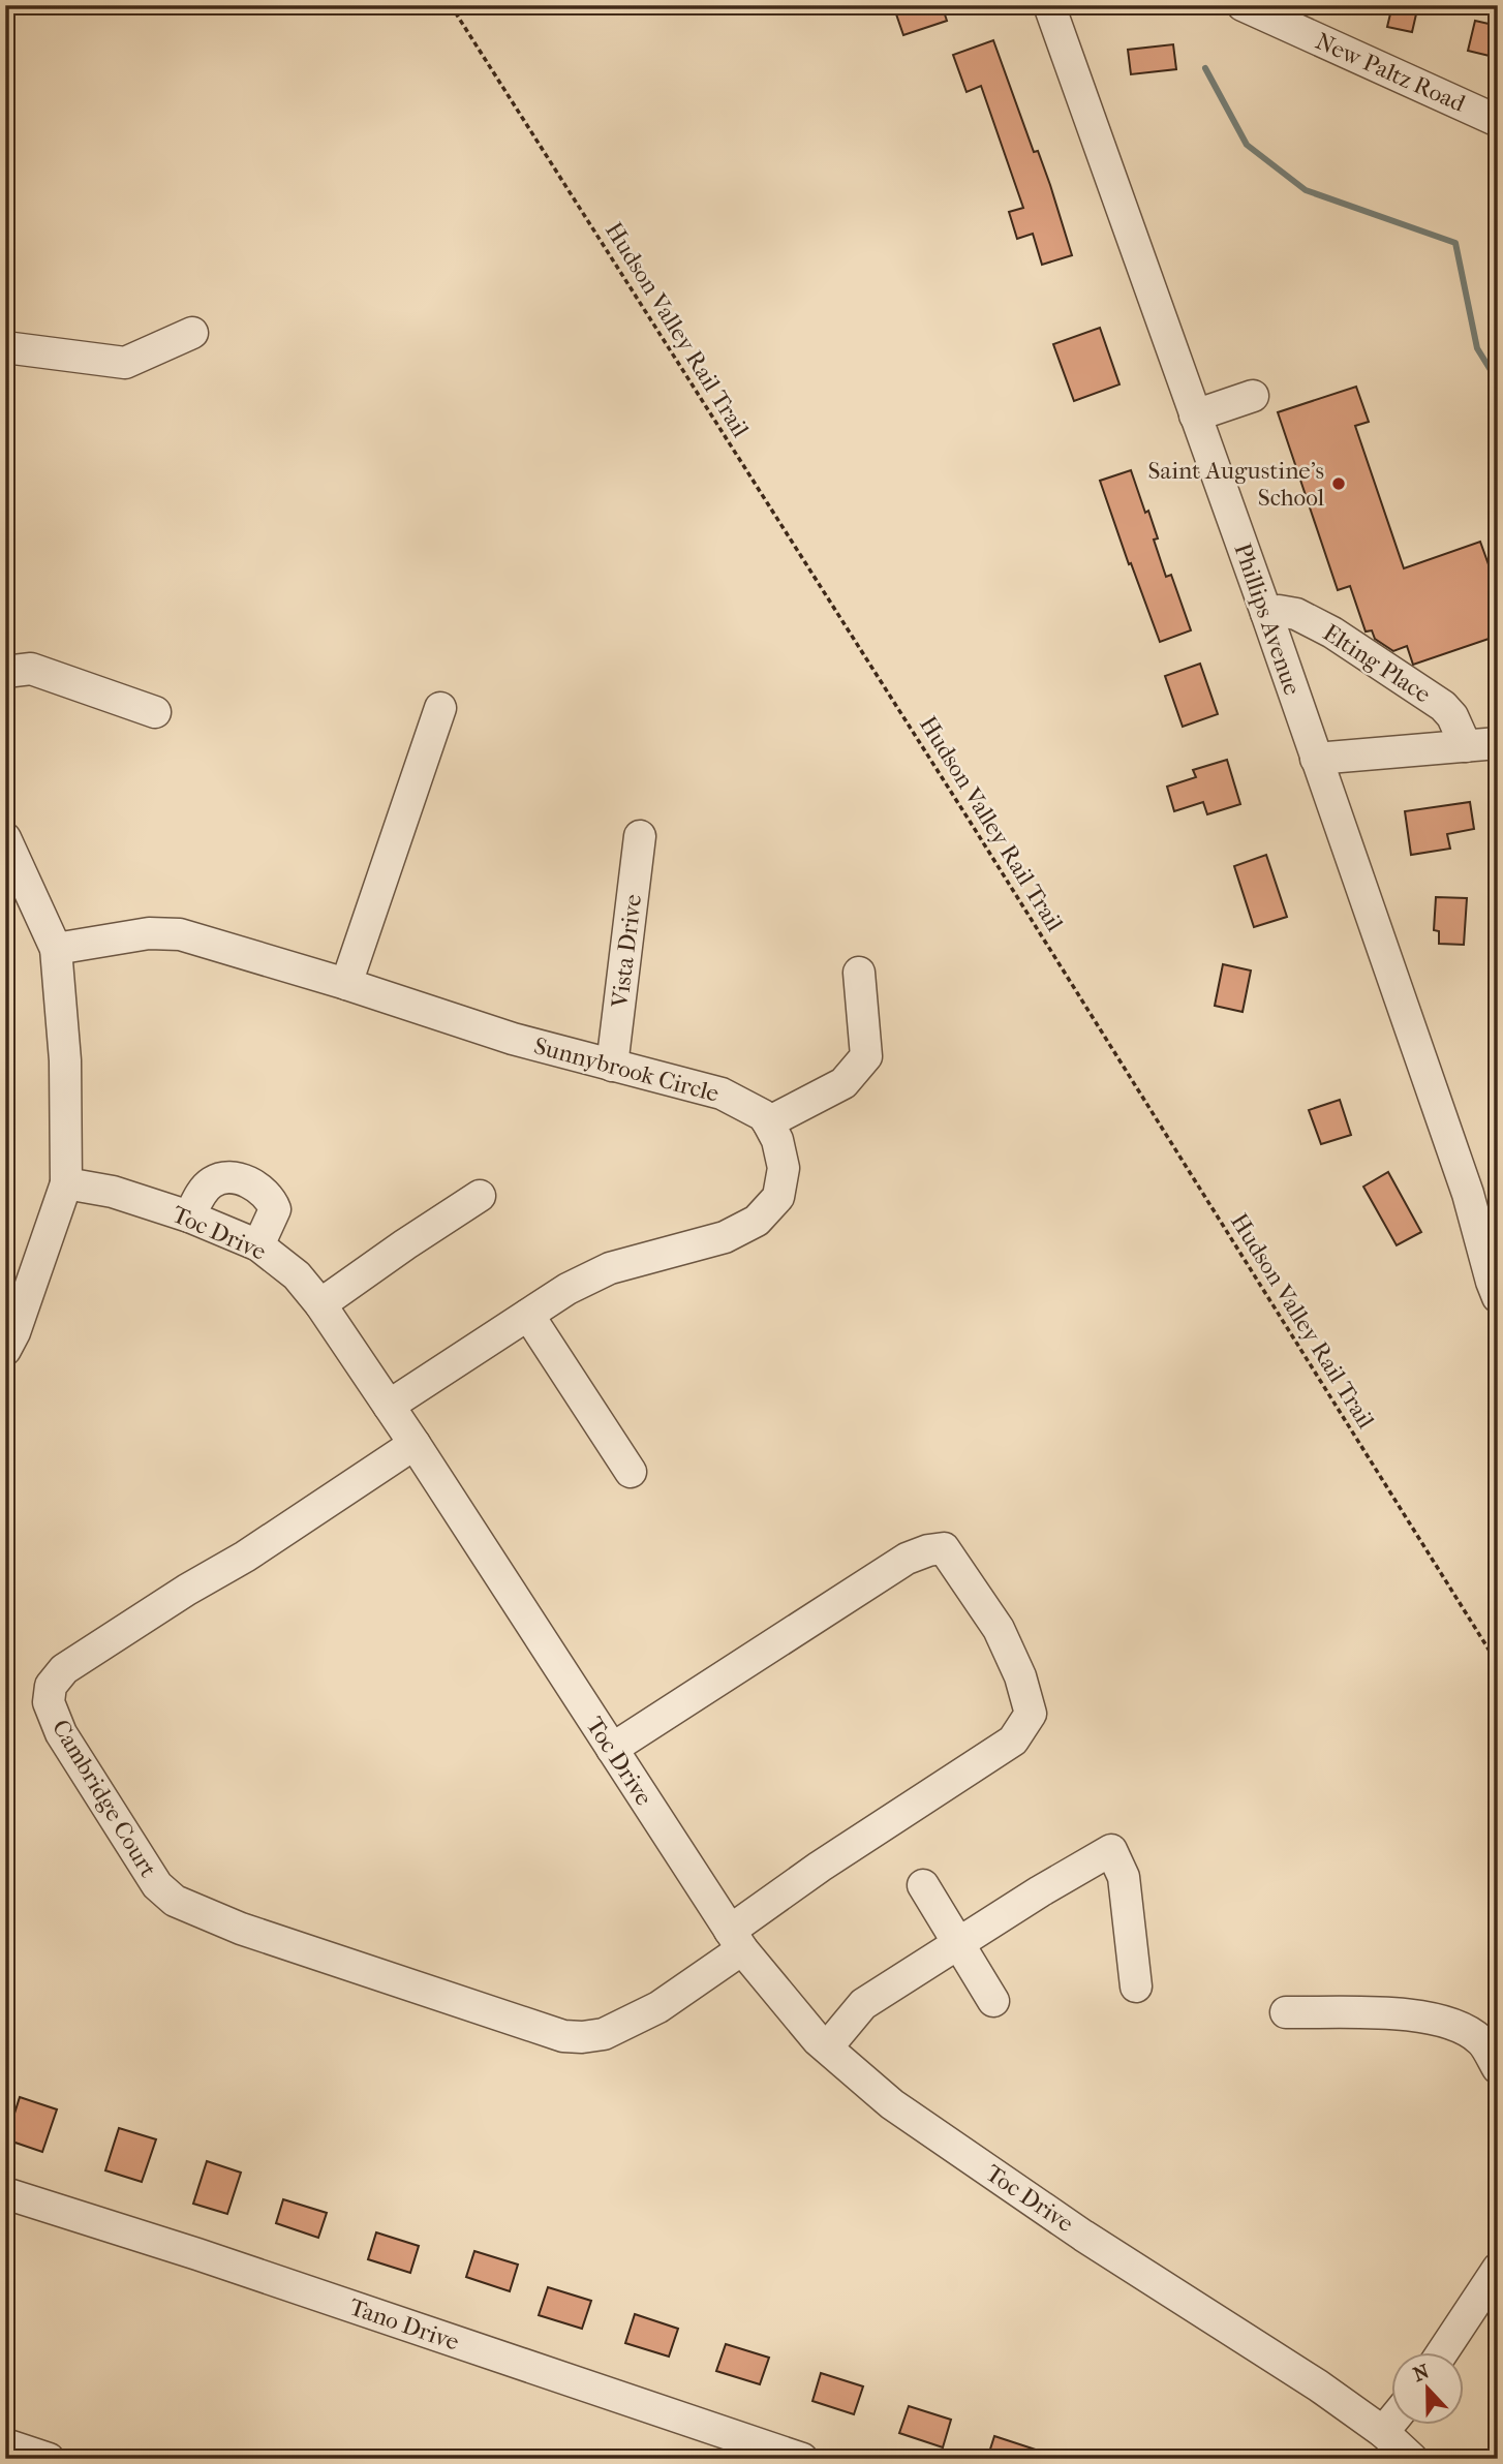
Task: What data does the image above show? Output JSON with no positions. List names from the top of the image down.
{
  "streets": {
    "street": [
      "New Paltz Road",
      "Phillips Avenue",
      "Elting Place",
      "Vista Drive",
      "Sunnybrook Circle",
      "Toc Drive",
      "Cambridge Court",
      "Tano Drive"
    ],
    "path": ["Hudson Valley Rail Trail"]
  },
  "crossings": [
    ["Phillips Avenue", "Elting Place"],
    ["Vista Drive", "Sunnybrook Circle"],
    ["Toc Drive", "Cambridge Court"]
  ],
  "places": ["Saint Augustine's School"],
  "north": "top"
}
